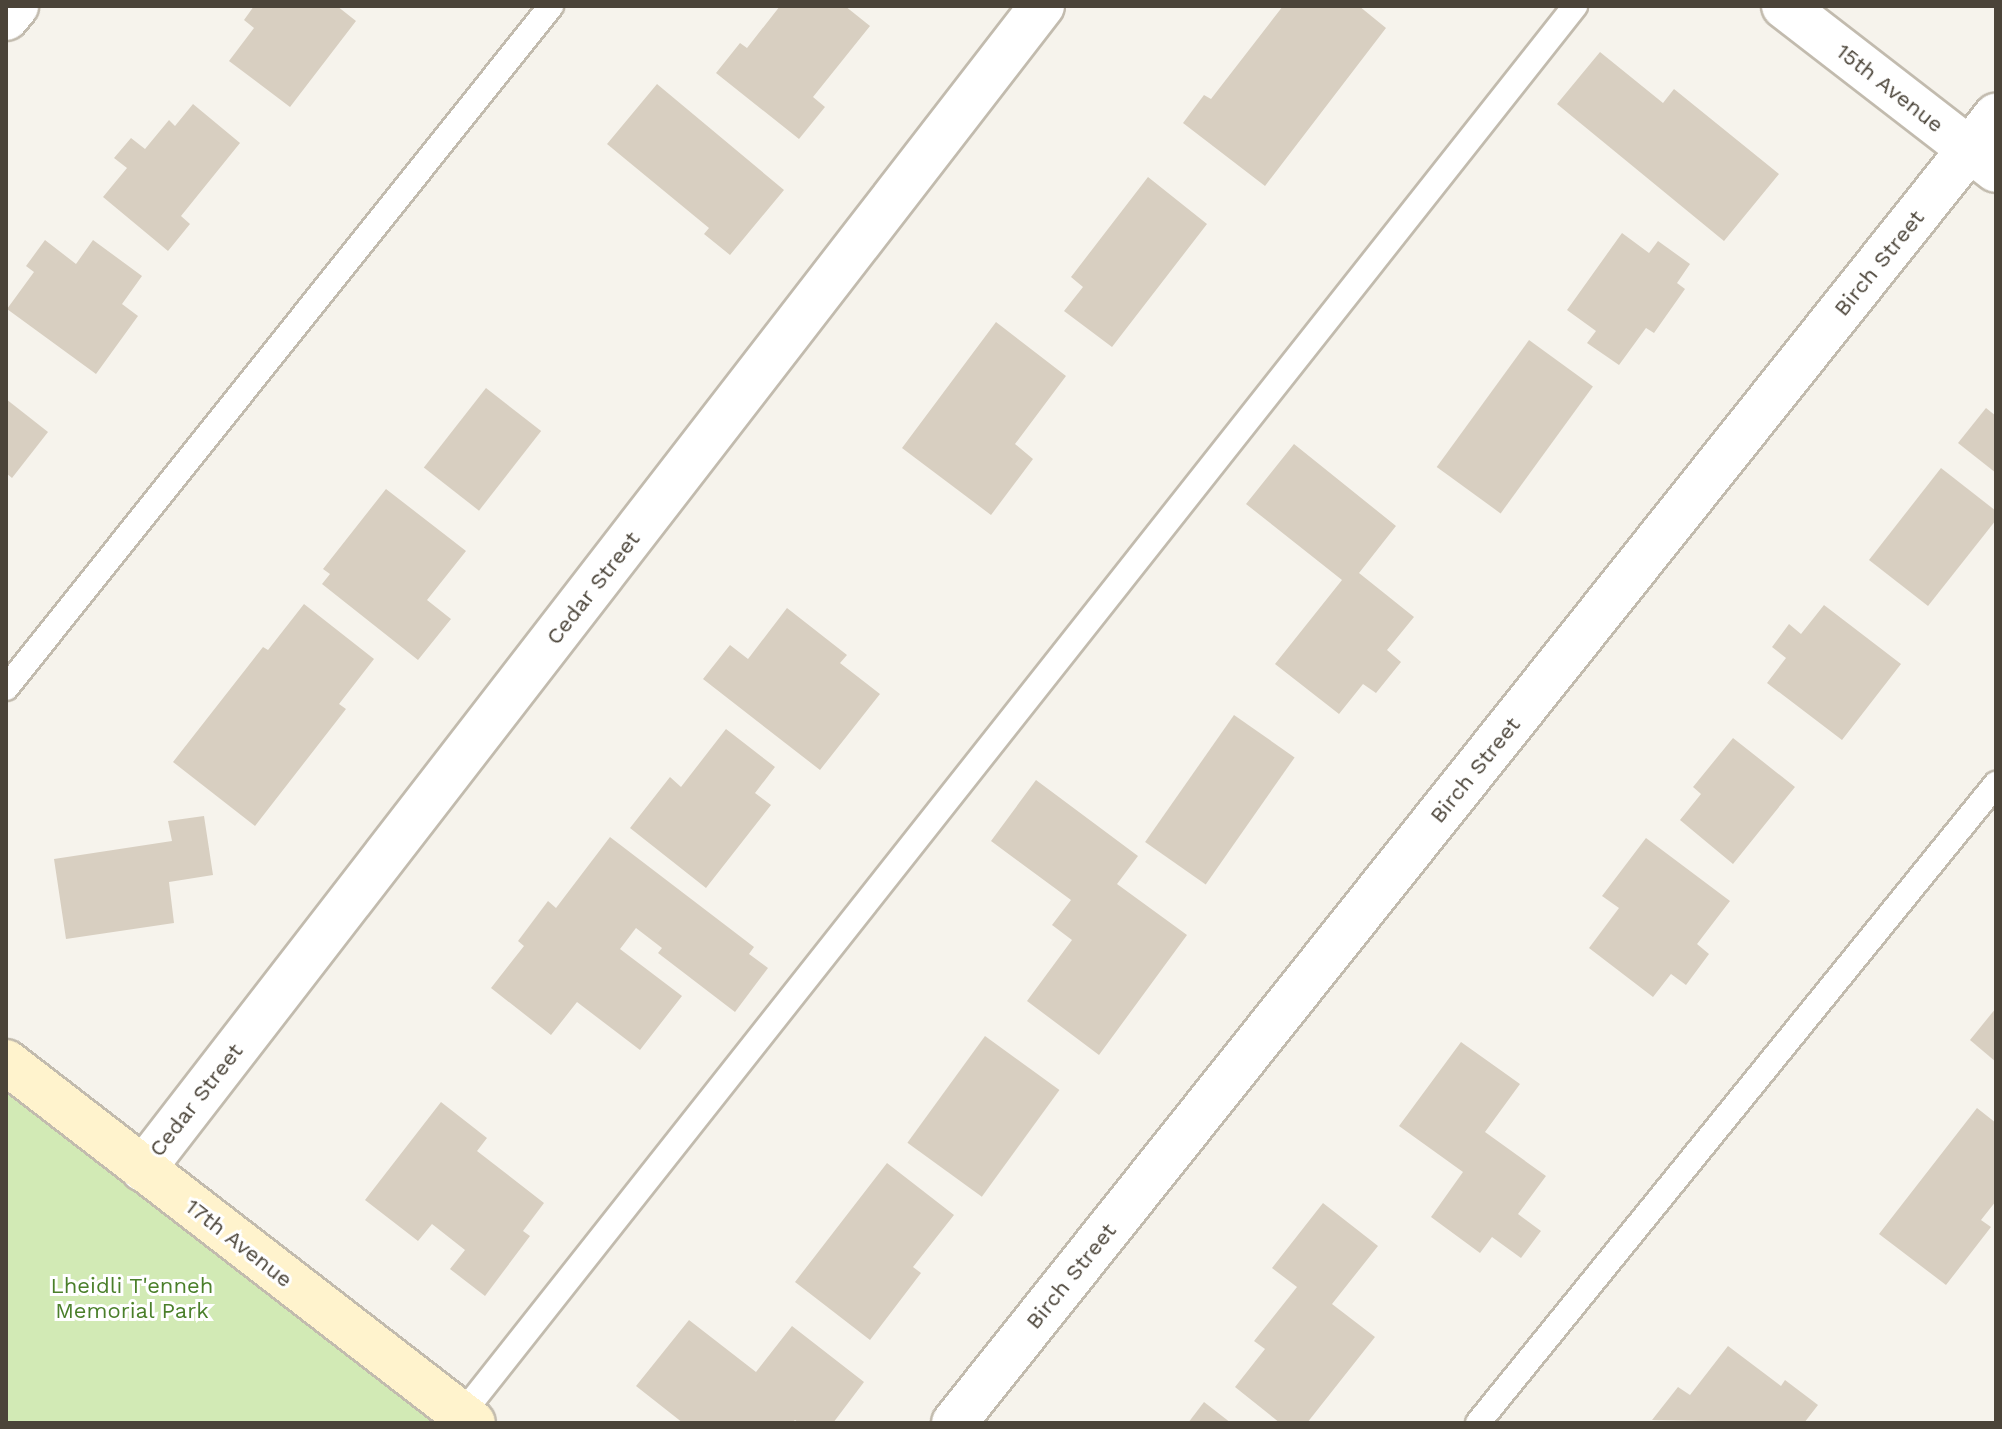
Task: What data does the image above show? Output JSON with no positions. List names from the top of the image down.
{
  "streets": {
    "street": [
      "15th Avenue",
      "Birch Street",
      "Cedar Street",
      "17th Avenue"
    ]
  },
  "crossings": [
    ["15th Avenue", "Birch Street"],
    ["Cedar Street", "17th Avenue"]
  ],
  "parks": ["Lheidli T'enneh Memorial Park"]
}
